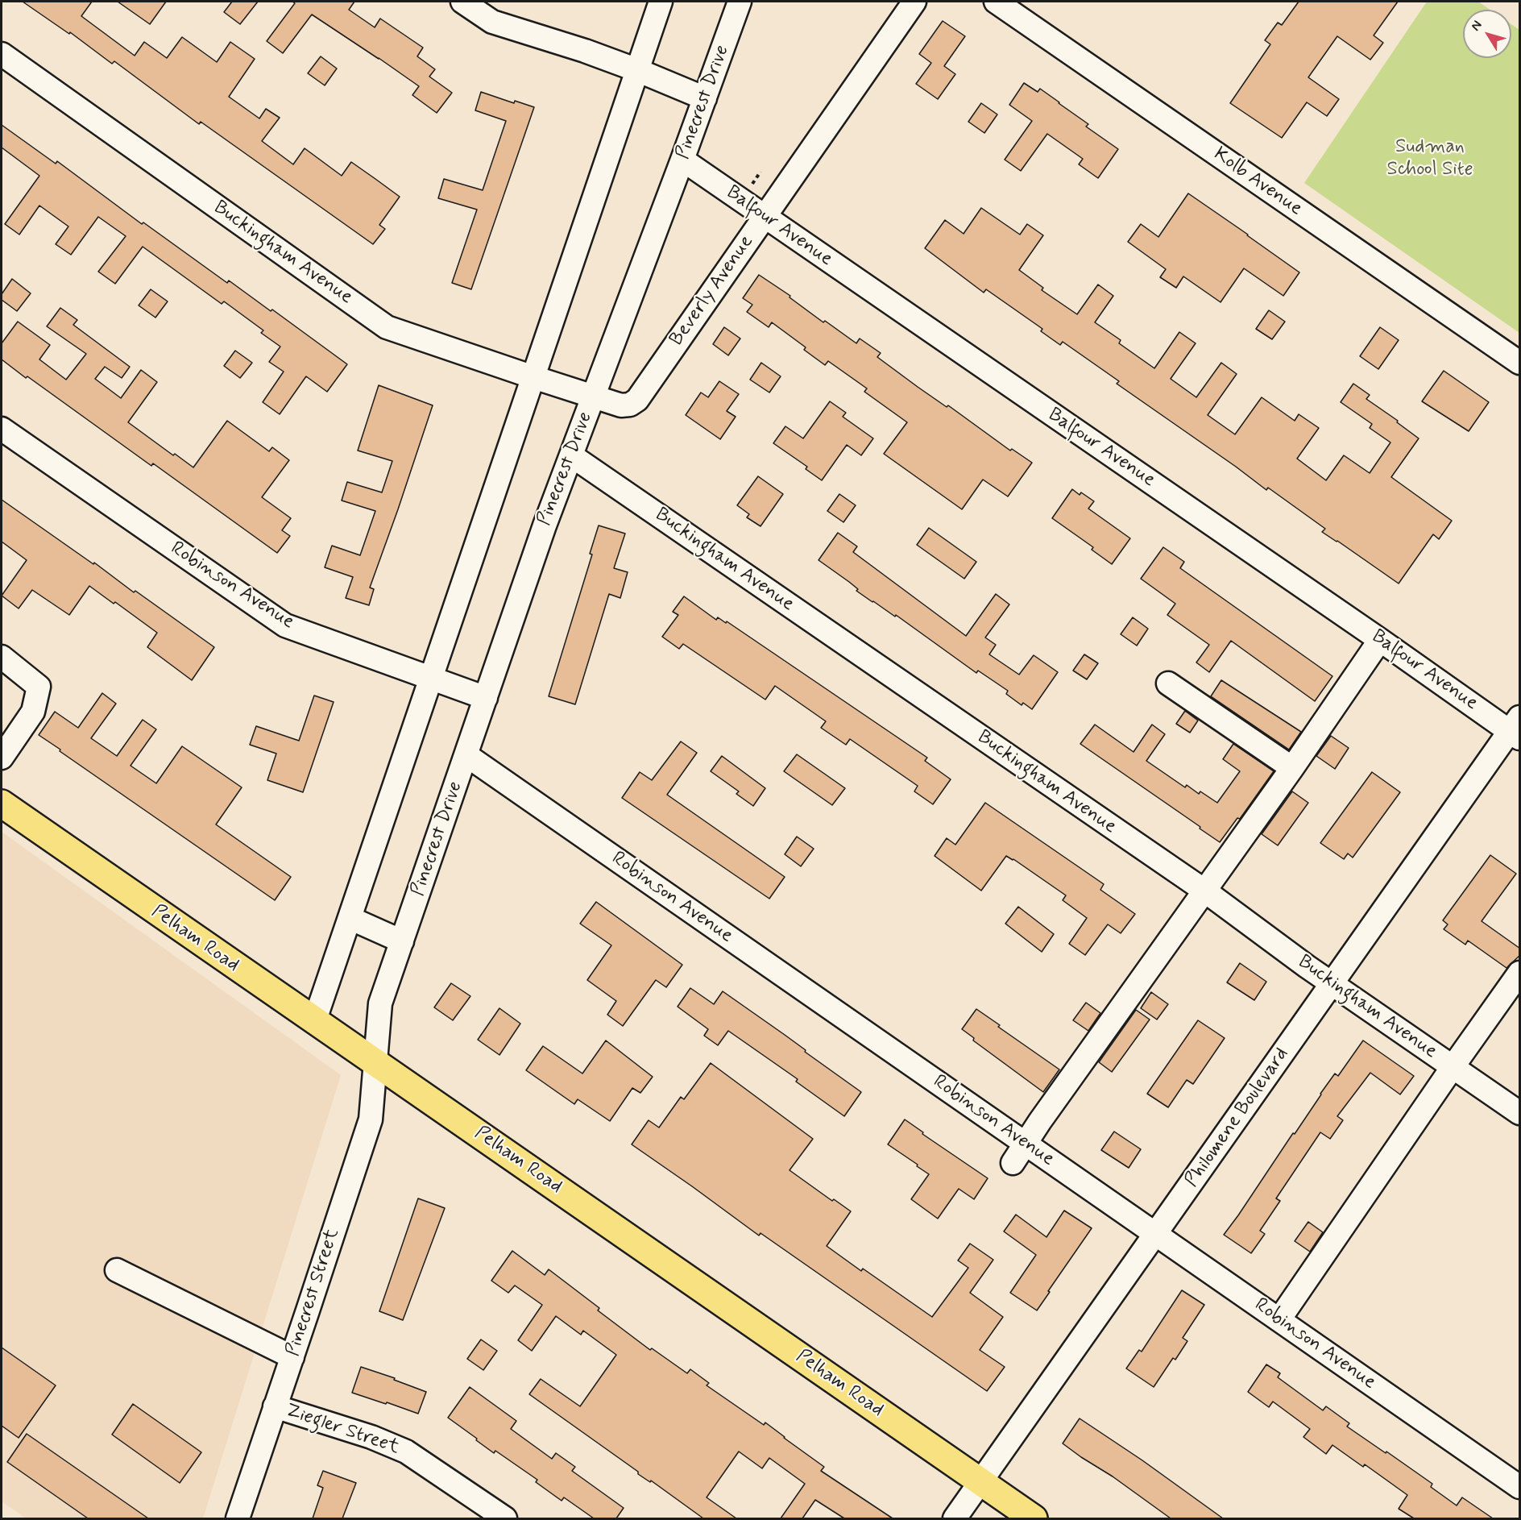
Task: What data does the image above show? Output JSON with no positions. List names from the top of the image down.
{
  "streets": {
    "main road": ["Pelham Road"],
    "street": [
      "Pinecrest Drive",
      "Kolb Avenue",
      "Balfour Avenue",
      "Buckingham Avenue",
      "Beverly Avenue",
      "Robinson Avenue",
      "Philomene Boulevard",
      "Pinecrest Street",
      "Ziegler Street"
    ]
  },
  "crossings": [
    ["Pinecrest Drive", "Balfour Avenue"],
    ["Pinecrest Drive", "Buckingham Avenue"],
    ["Pinecrest Drive", "Beverly Avenue"],
    ["Pinecrest Drive", "Robinson Avenue"],
    ["Pinecrest Drive", "Pelham Road"],
    ["Pinecrest Drive", "Pinecrest Street"],
    ["Balfour Avenue", "Beverly Avenue"],
    ["Balfour Avenue", "Philomene Boulevard"],
    ["Buckingham Avenue", "Beverly Avenue"],
    ["Buckingham Avenue", "Philomene Boulevard"],
    ["Robinson Avenue", "Philomene Boulevard"],
    ["Pelham Road", "Philomene Boulevard"],
    ["Pelham Road", "Pinecrest Street"],
    ["Pinecrest Street", "Ziegler Street"]
  ],
  "parks": ["Sudman School Site"],
  "north": "top left"
}
